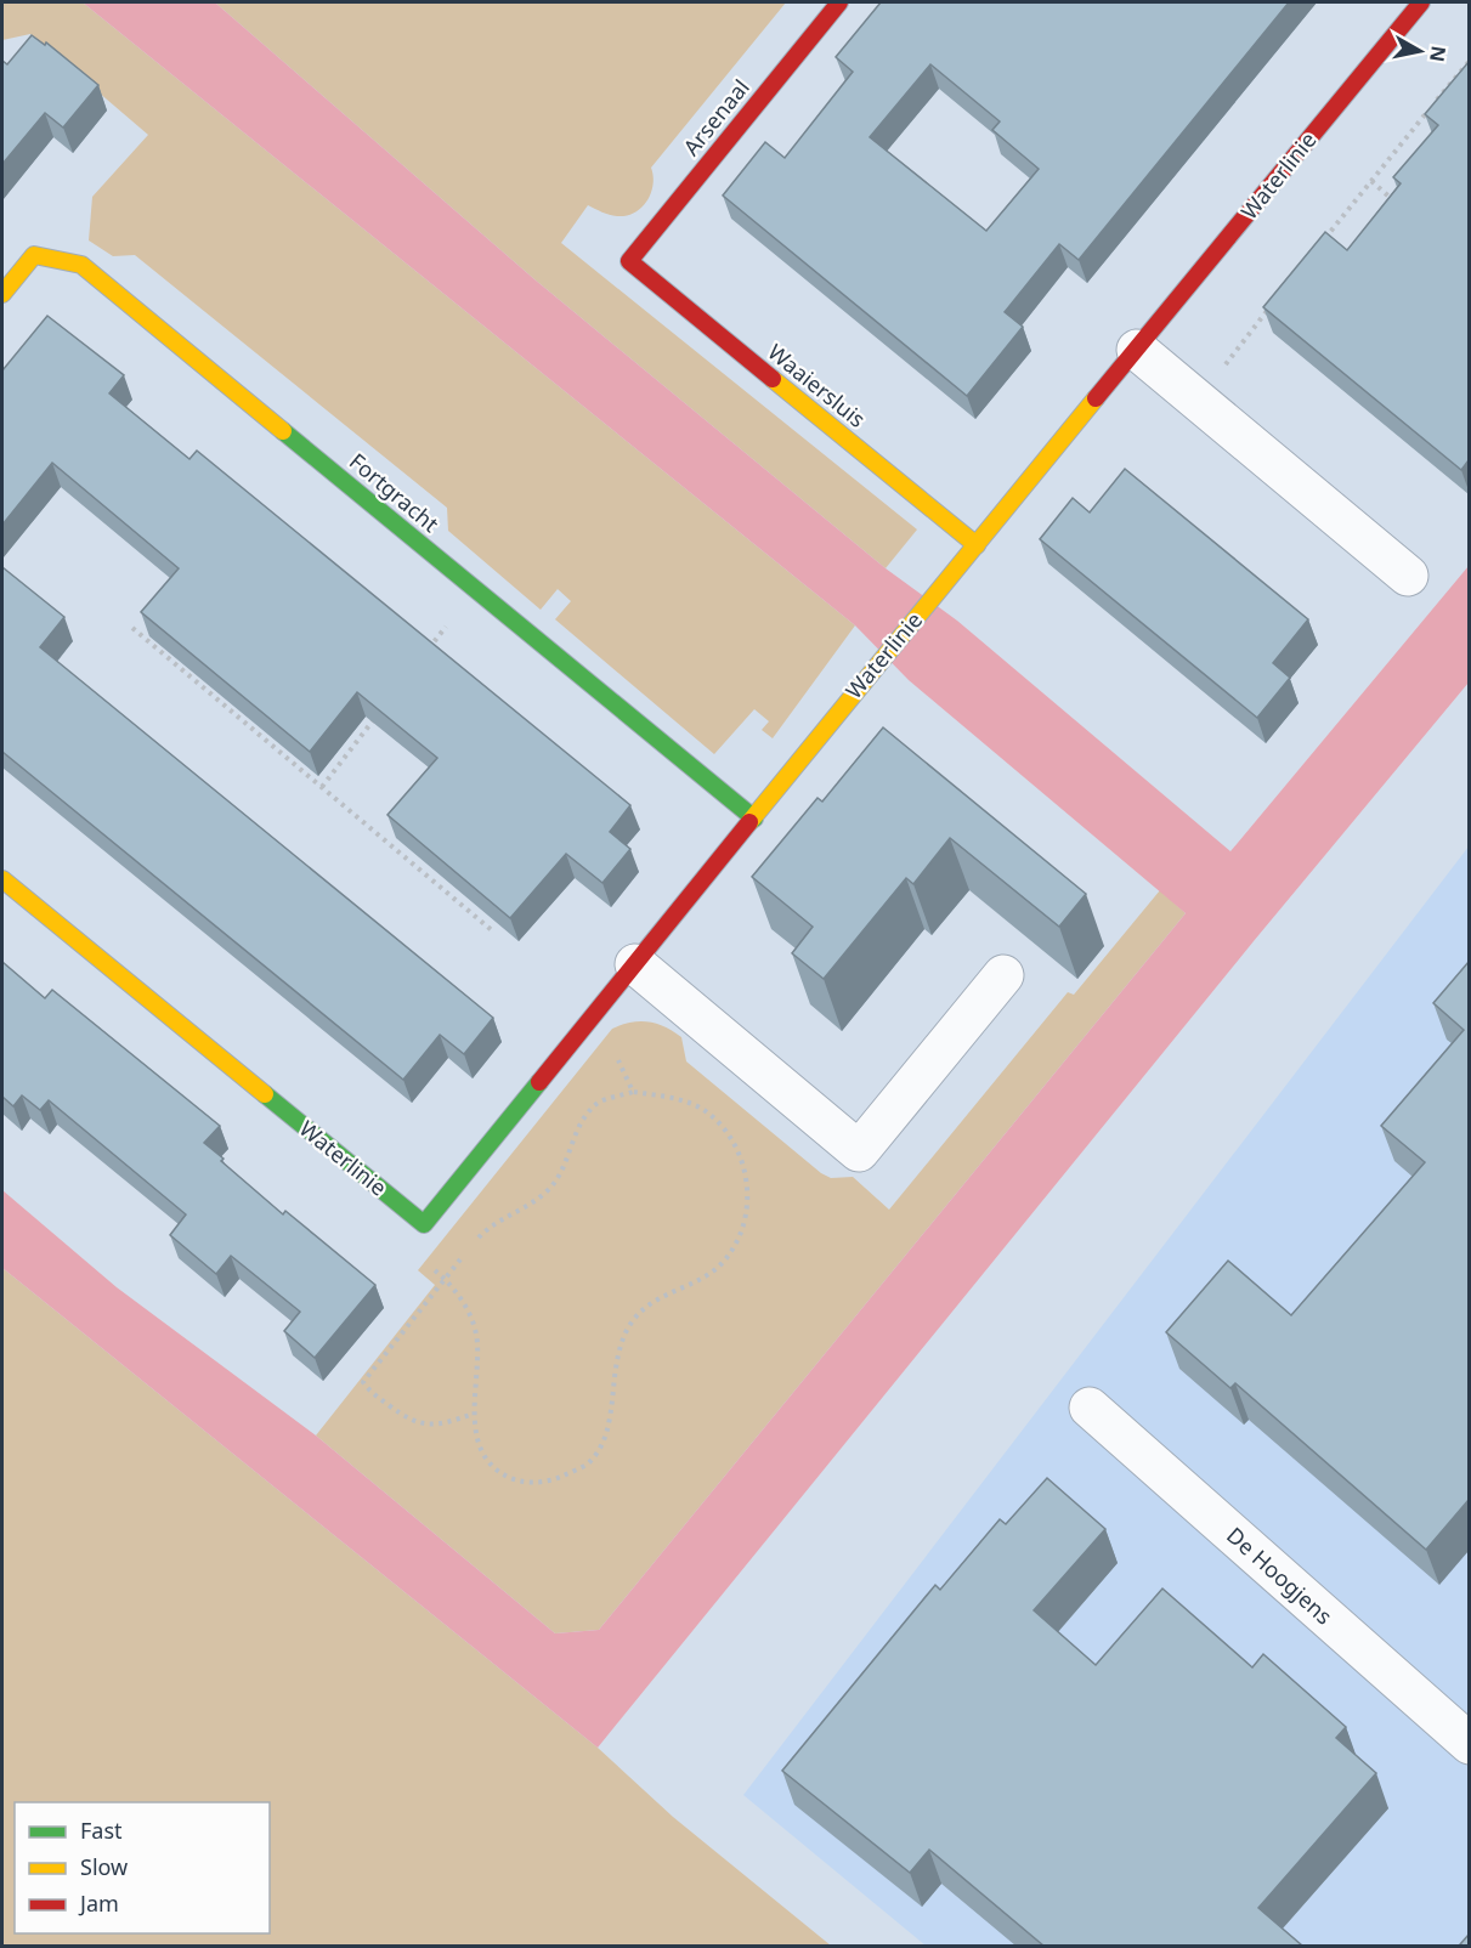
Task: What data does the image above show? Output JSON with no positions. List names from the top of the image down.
{
  "streets": {
    "street": [
      "Arsenaal",
      "Waterlinie",
      "Waaiersluis",
      "Fortgracht",
      "De Hoogjens"
    ]
  },
  "crossings": [
    ["Arsenaal", "Waaiersluis"],
    ["Waterlinie", "Waaiersluis"],
    ["Waterlinie", "Fortgracht"]
  ],
  "legend": ["Fast", "Slow", "Jam"],
  "north": "right"
}
